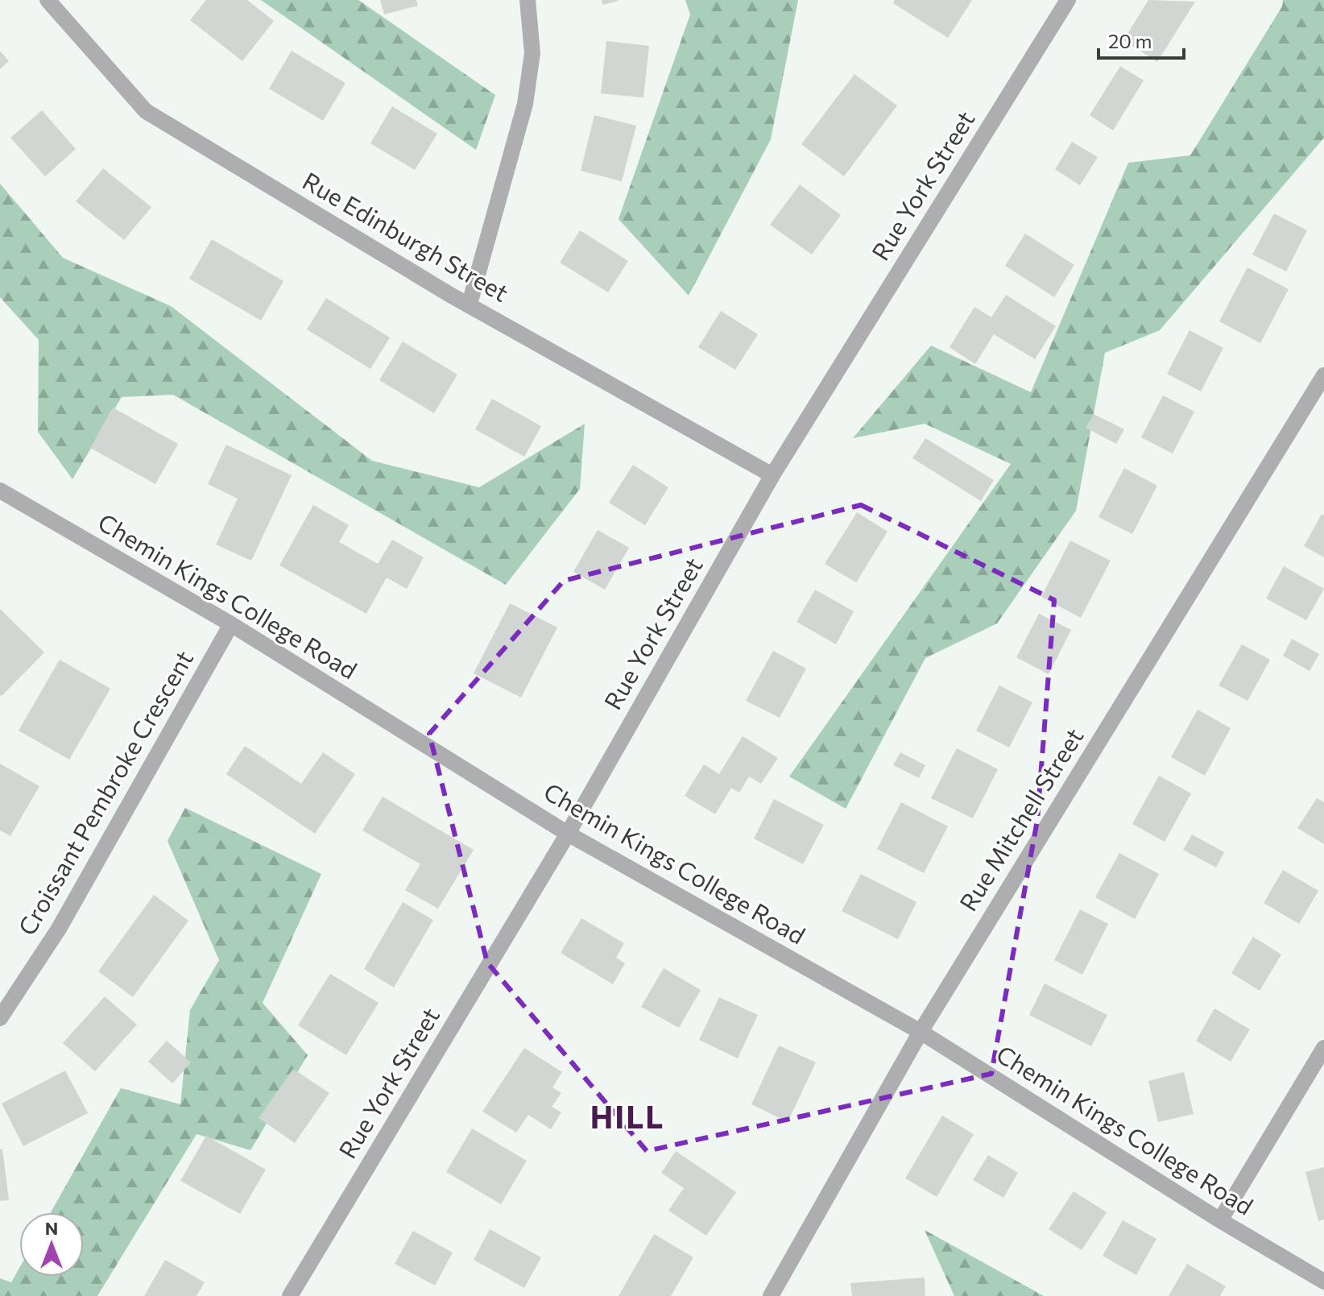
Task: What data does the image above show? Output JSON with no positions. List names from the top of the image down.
{
  "streets": {
    "street": [
      "Rue York Street",
      "Rue Edinburgh Street",
      "Chemin Kings College Road",
      "Croissant Pembroke Crescent",
      "Rue Mitchell Street"
    ]
  },
  "crossings": [
    ["Rue York Street", "Rue Edinburgh Street"],
    ["Rue York Street", "Chemin Kings College Road"],
    ["Chemin Kings College Road", "Croissant Pembroke Crescent"],
    ["Chemin Kings College Road", "Rue Mitchell Street"]
  ],
  "districts": ["HILL"],
  "scale_bar": "20 m",
  "north": "top"
}
